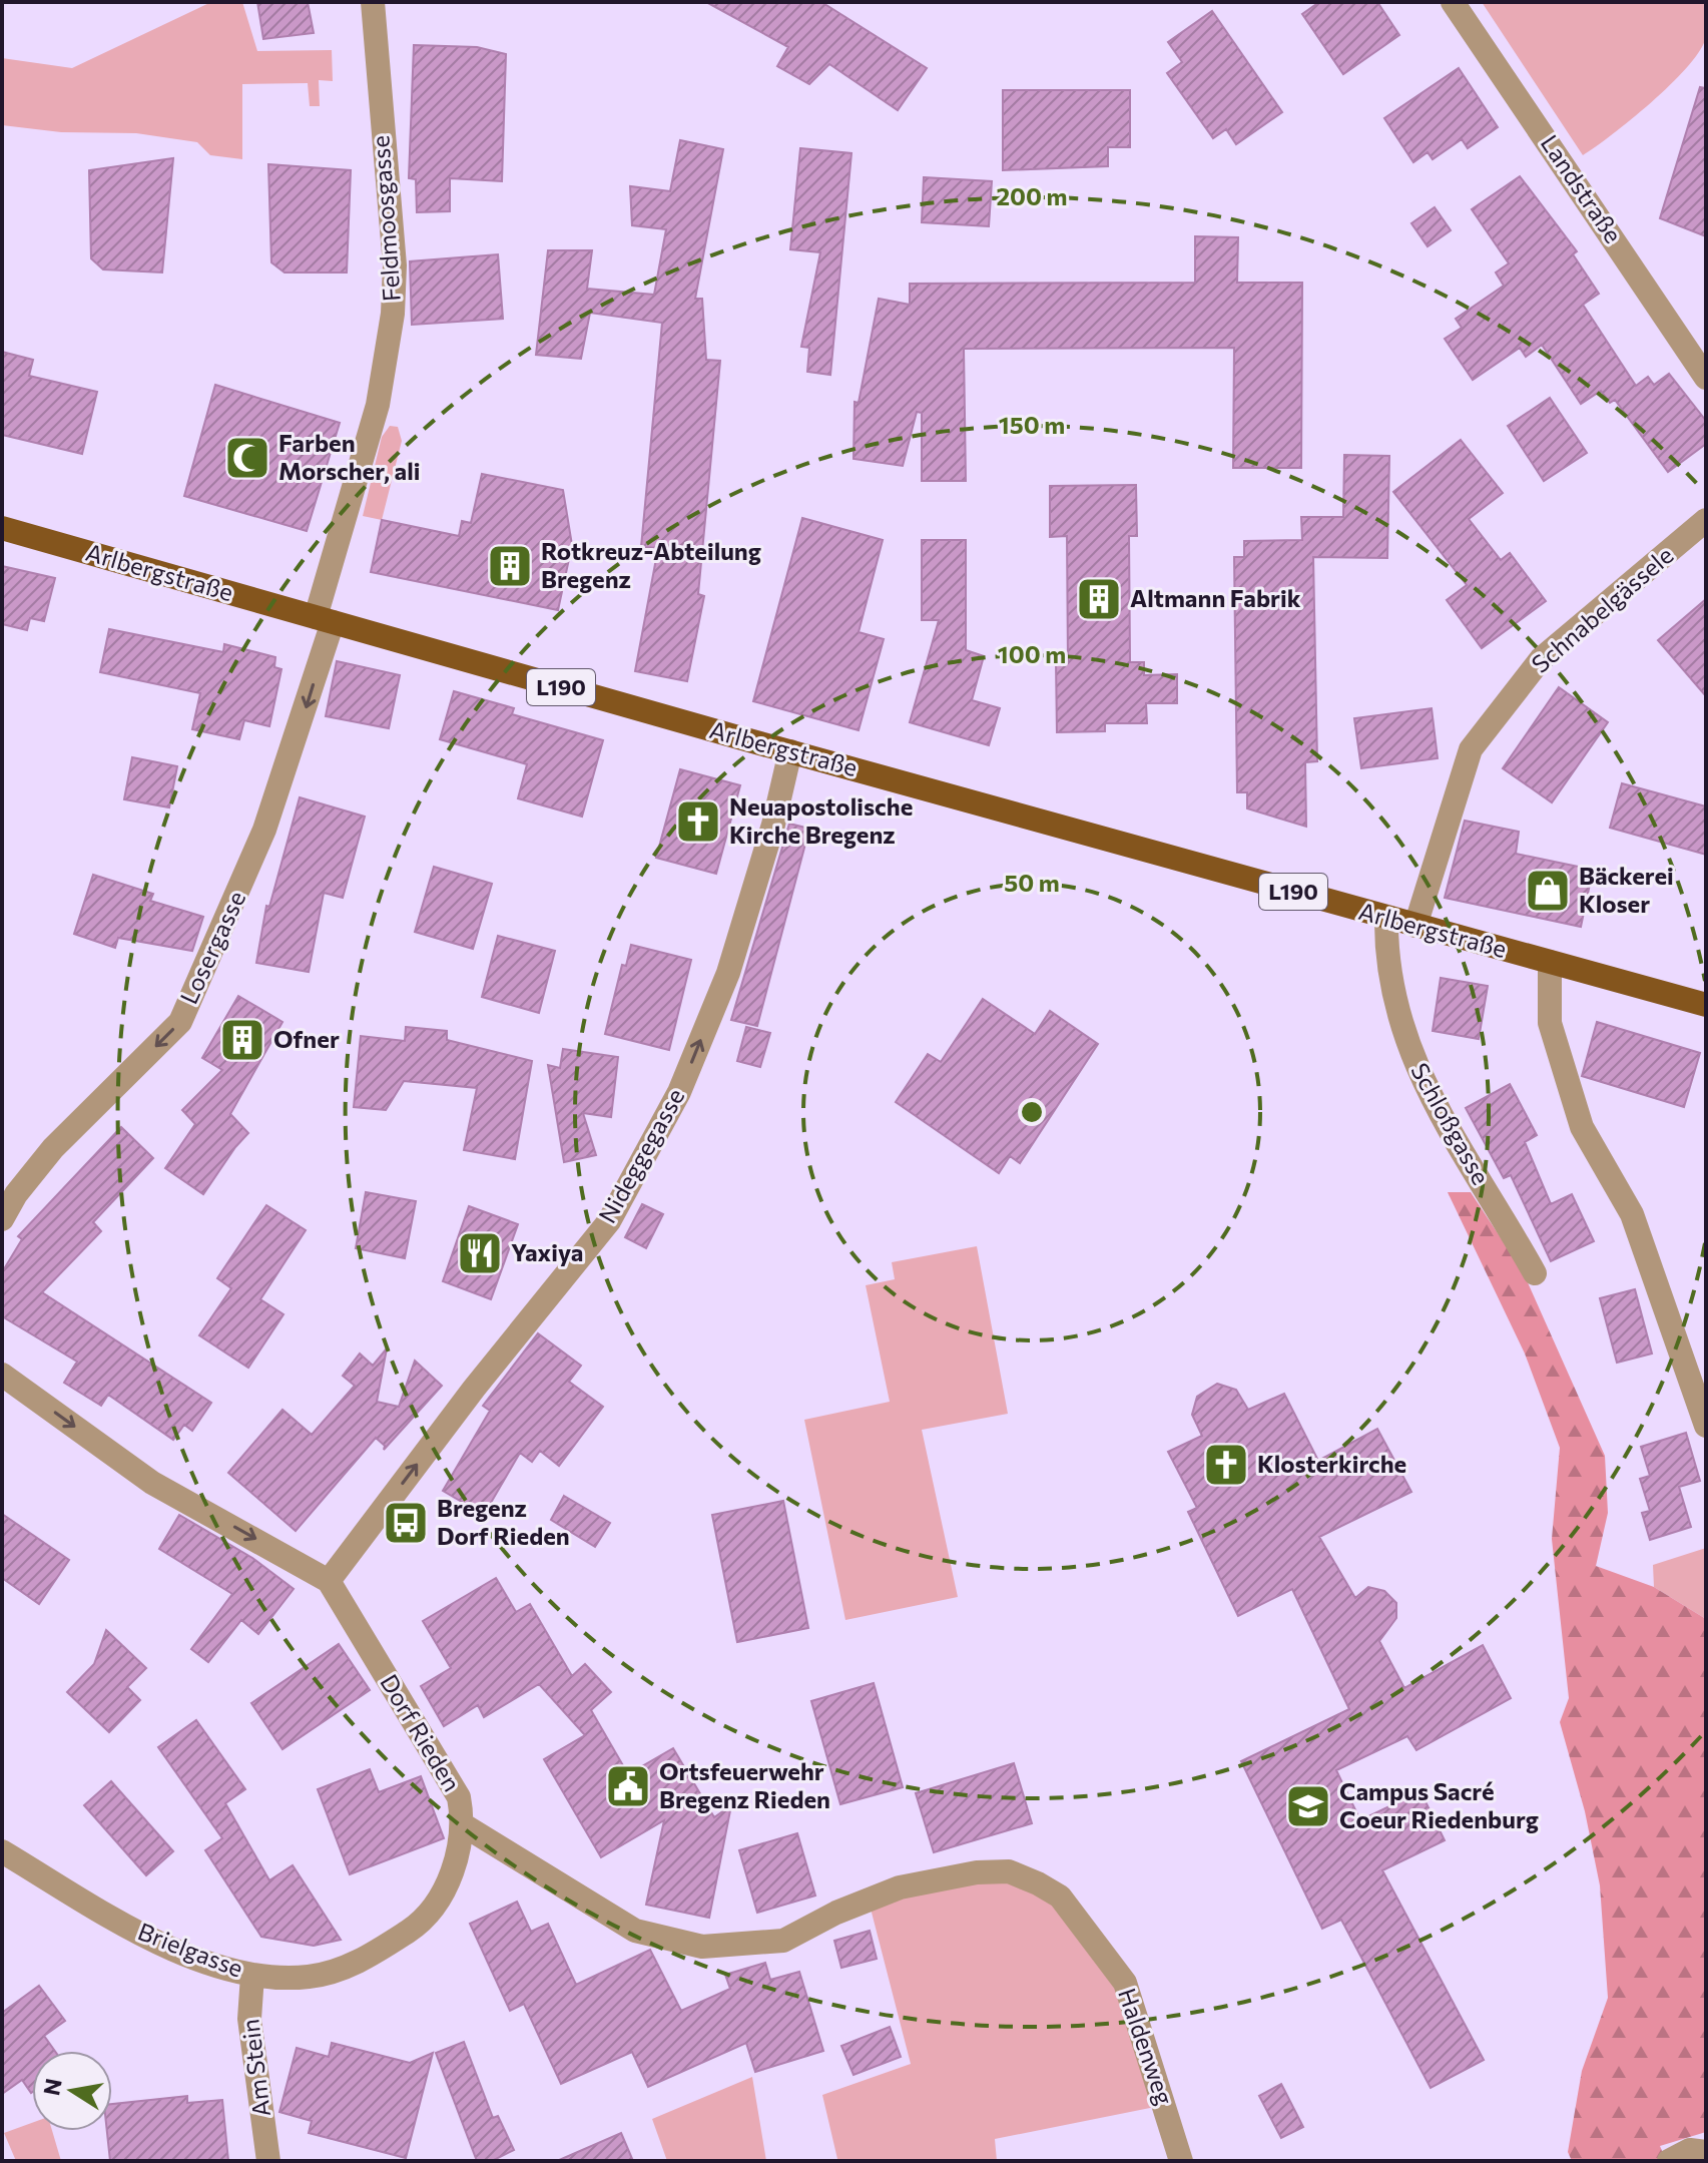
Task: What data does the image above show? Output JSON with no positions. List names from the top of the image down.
{
  "streets": {
    "main road": ["Arlbergstraße", "L190"],
    "street": [
      "Landstraße",
      "Feldmoosgasse",
      "Schnabelgässele",
      "Losergasse",
      "Schloßgasse",
      "Nideggegasse",
      "Dorf Rieden",
      "Brielgasse",
      "Haldenweg",
      "Am Stein"
    ]
  },
  "crossings": [
    ["Feldmoosgasse", "Arlbergstraße"],
    ["Feldmoosgasse", "Losergasse"],
    ["Arlbergstraße", "Schnabelgässele"],
    ["Arlbergstraße", "Losergasse"],
    ["Arlbergstraße", "Schloßgasse"],
    ["Arlbergstraße", "Nideggegasse"],
    ["Nideggegasse", "Dorf Rieden"],
    ["Dorf Rieden", "Brielgasse"],
    ["Dorf Rieden", "Haldenweg"],
    ["Brielgasse", "Haldenweg"],
    ["Brielgasse", "Am Stein"]
  ],
  "one_way": ["Losergasse", "Nideggegasse", "Dorf Rieden"],
  "places": {
    "mosque": ["Farben Morscher, ali"],
    "building": ["Rotkreuz-Abteilung Bregenz", "Altmann Fabrik", "Ofner"],
    "church": ["Neuapostolische Kirche Bregenz", "Klosterkirche"],
    "shop": ["Bäckerei Kloser"],
    "restaurant": ["Yaxiya"],
    "bus stop": ["Bregenz Dorf Rieden"],
    "public building": ["Ortsfeuerwehr Bregenz Rieden"],
    "school or university": ["Campus Sacré Coeur Riedenburg"]
  },
  "north": "left",
  "rings": [
    "200 m",
    "150 m",
    "100 m",
    "50 m"
  ]
}
